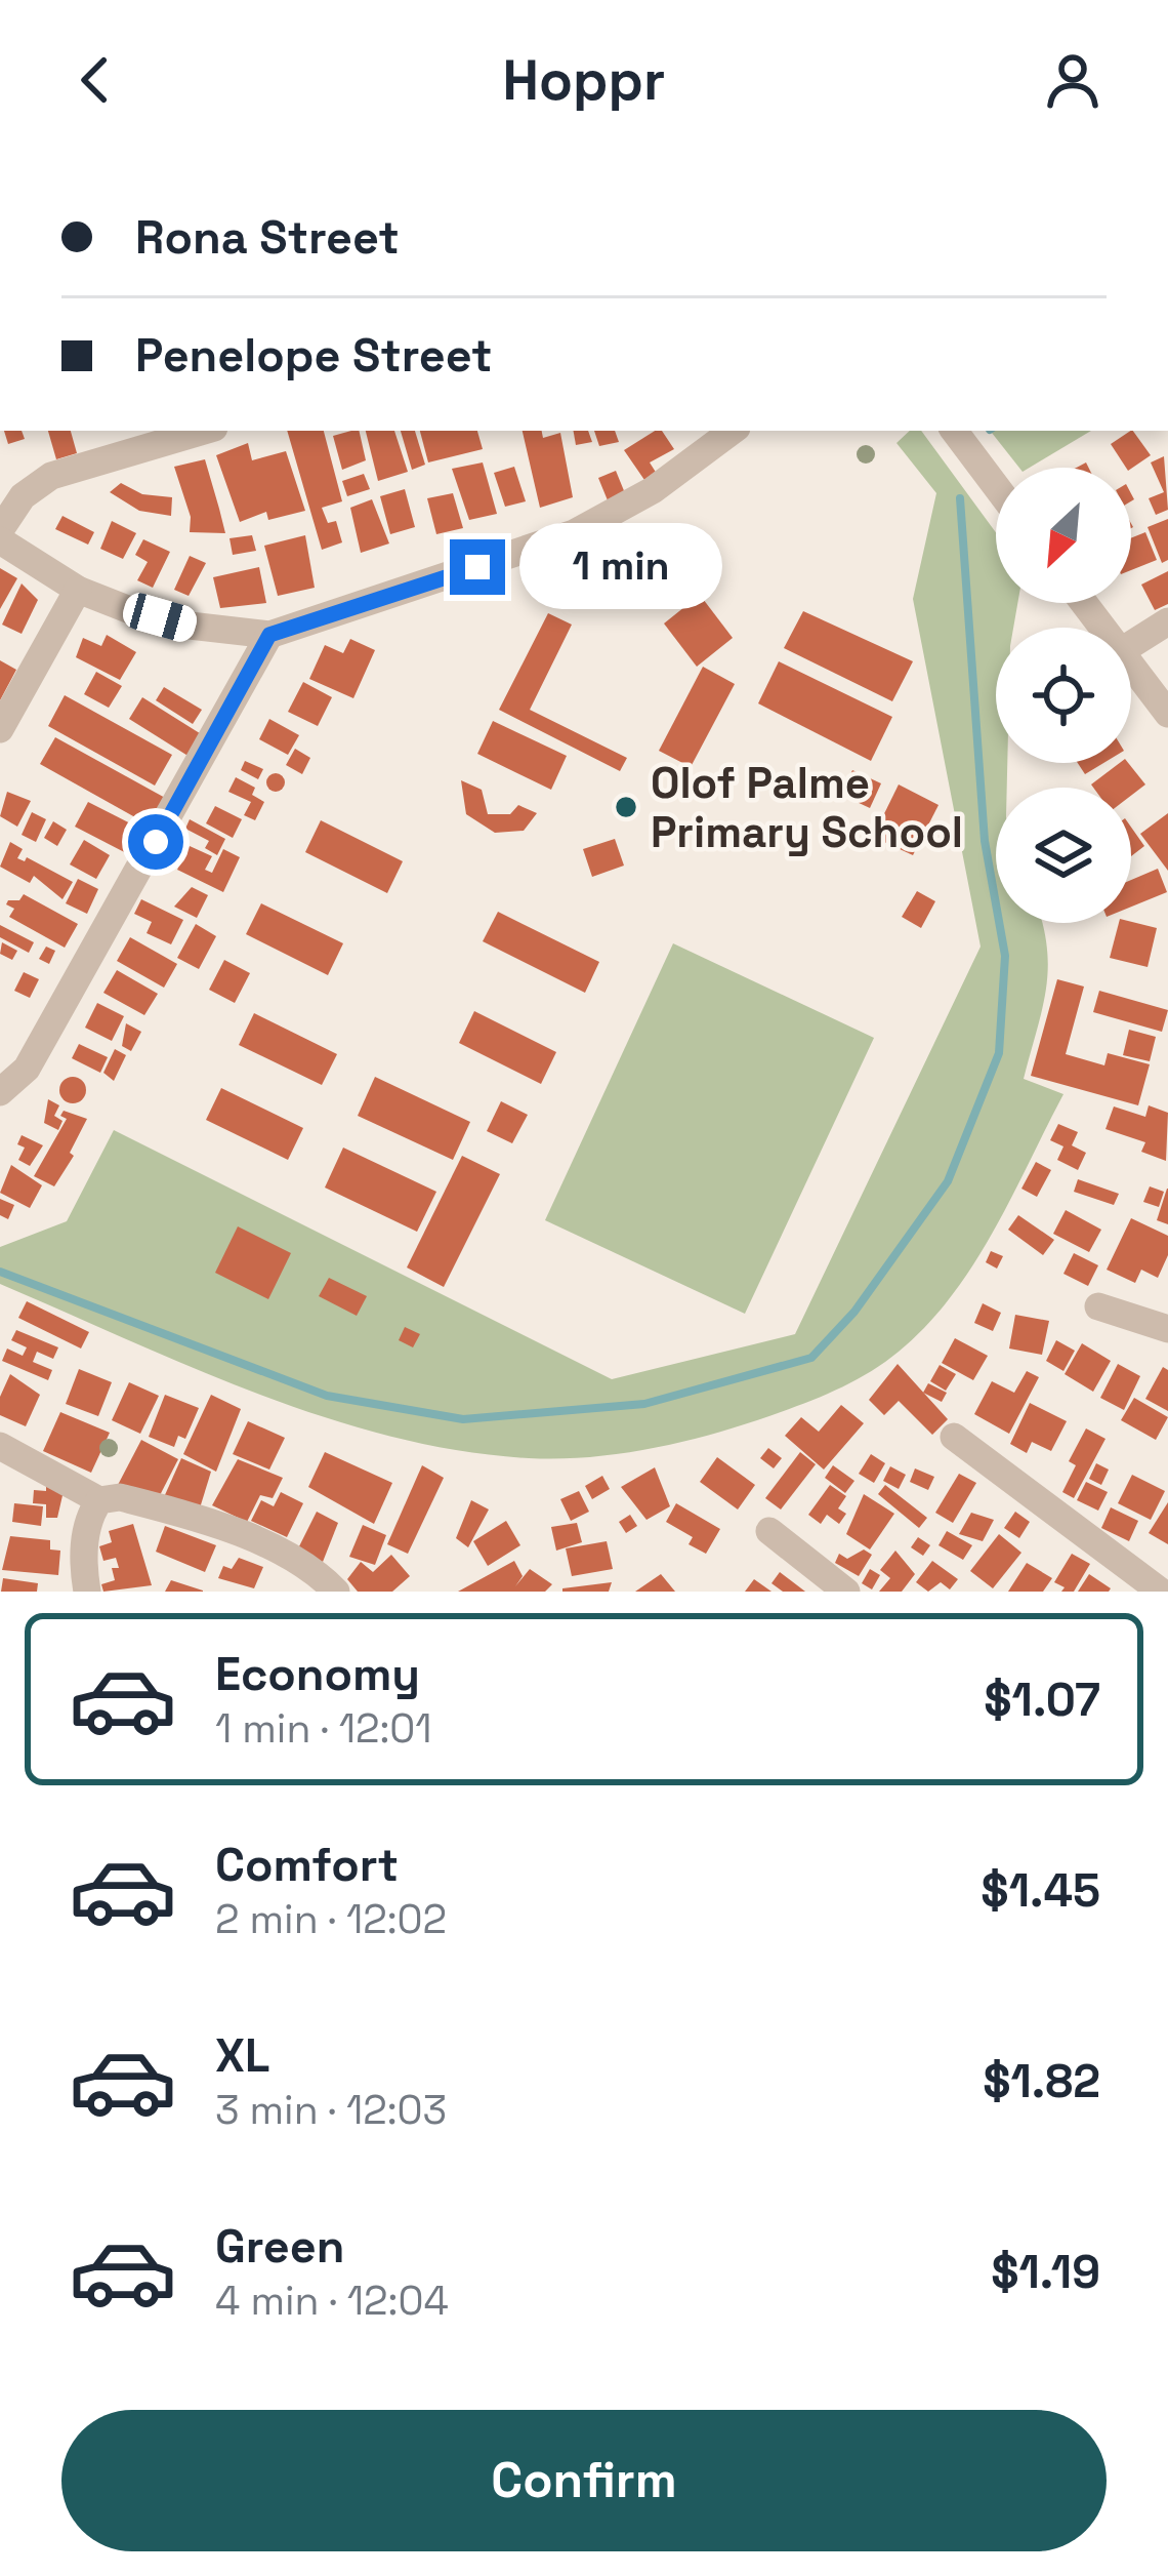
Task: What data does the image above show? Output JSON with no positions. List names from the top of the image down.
{
  "places": ["Olof Palme Primary School"],
  "north": "bottom left",
  "page": {
    "header": "Hoppr",
    "banner": ["Rona Street", "Penelope Street"],
    "bubble": "1 min",
    "list": [
      {
        "name": "Economy",
        "note": "1 min · 12:01",
        "value": "$1.07"
      },
      {
        "name": "Comfort",
        "note": "2 min · 12:02",
        "value": "$1.45"
      },
      {
        "name": "XL",
        "note": "3 min · 12:03",
        "value": "$1.82"
      },
      {
        "name": "Green",
        "note": "4 min · 12:04",
        "value": "$1.19"
      }
    ],
    "buttons": "Confirm"
  }
}
